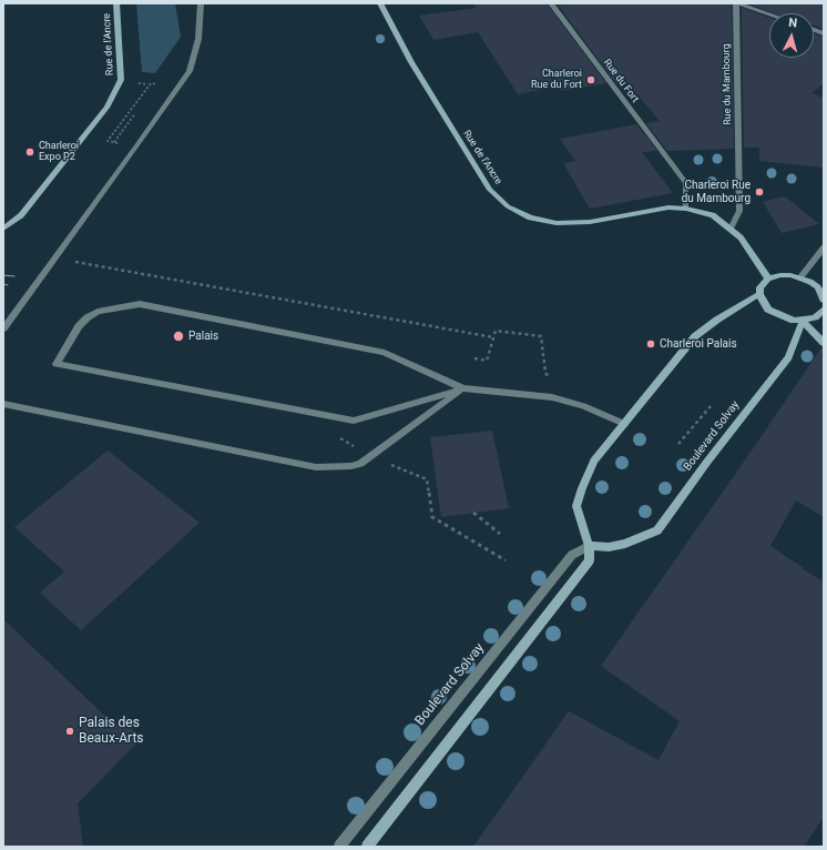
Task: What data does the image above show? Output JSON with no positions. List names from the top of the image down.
{
  "streets": {
    "street": [
      "Rue de l'Ancre",
      "Rue du Fort",
      "Rue du Mambourg",
      "Boulevard Solvay"
    ]
  },
  "crossings": [
    ["Rue de l'Ancre", "Rue du Fort"],
    ["Rue de l'Ancre", "Rue du Mambourg"]
  ],
  "places": [
    "Charleroi Rue du Fort",
    "Charleroi Expo P2",
    "Charleroi Rue du Mambourg",
    "Palais",
    "Charleroi Palais",
    "Palais des Beaux-Arts"
  ],
  "north": "top"
}
